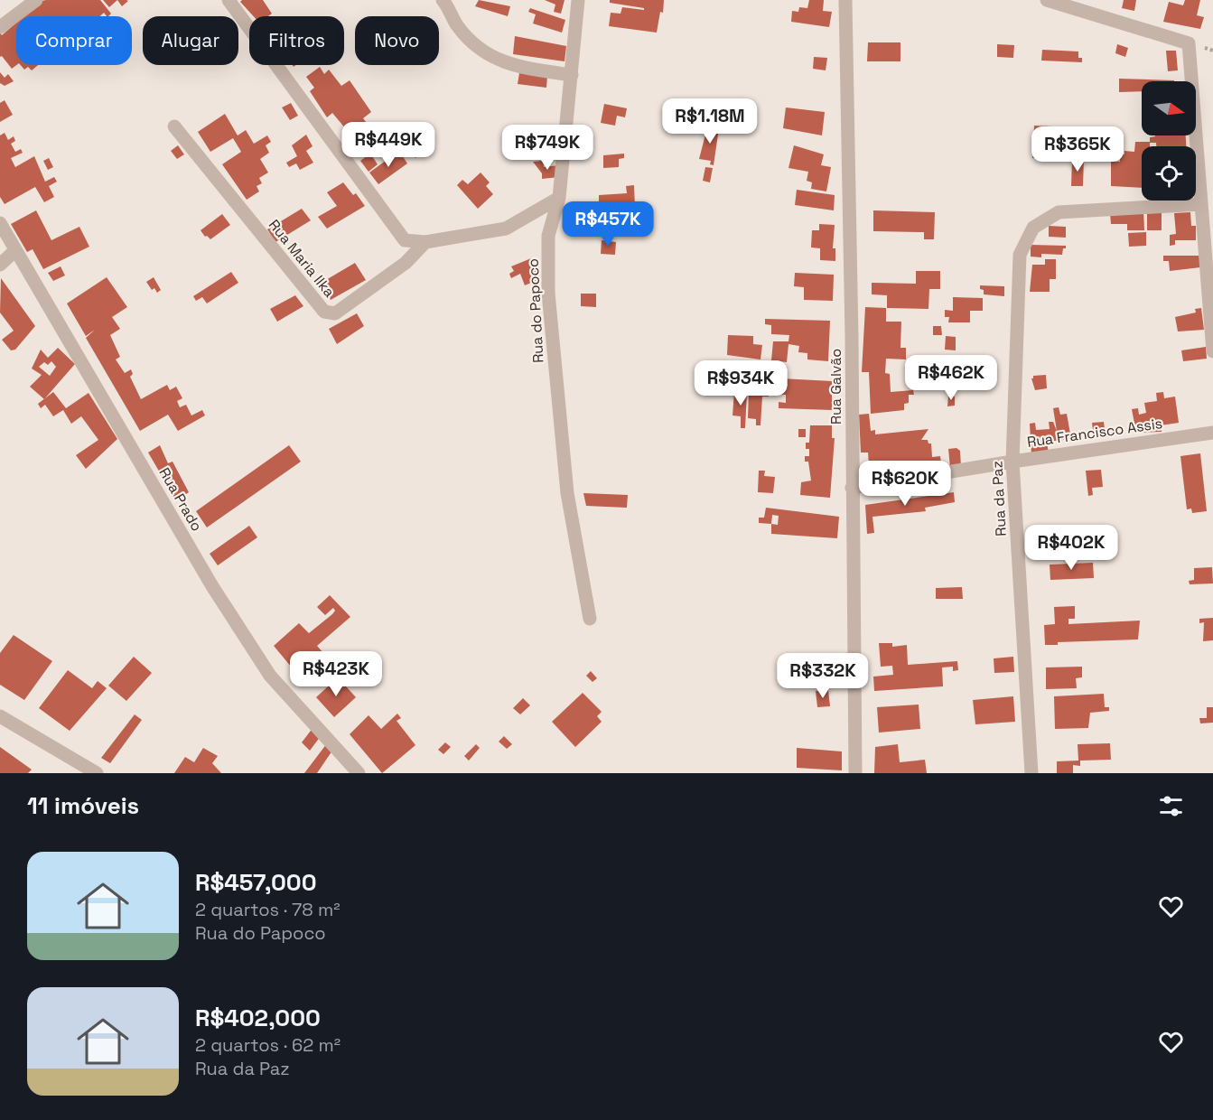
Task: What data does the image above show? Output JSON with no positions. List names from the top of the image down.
{
  "streets": {
    "street": [
      "Rua Maria Ilka",
      "Rua do Papoco",
      "Rua Galvão",
      "Rua Francisco Assis",
      "Rua da Paz",
      "Rua Prado"
    ]
  },
  "crossings": [
    ["Rua Galvão", "Rua Francisco Assis"],
    ["Rua Francisco Assis", "Rua da Paz"]
  ],
  "north": "right",
  "page": {
    "chip": [
      "Comprar",
      "Alugar",
      "Filtros",
      "Novo"
    ],
    "price": [
      "R$1.18M",
      "R$449K",
      "R$749K",
      "R$365K",
      "R$457K",
      "R$462K",
      "R$934K",
      "R$620K",
      "R$402K",
      "R$423K",
      "R$332K"
    ],
    "heading": "11 imóveis",
    "list": [
      {
        "name": "R$457,000",
        "note": "2 quartos · 78 m² · Rua do Papoco"
      },
      {
        "name": "R$402,000",
        "note": "2 quartos · 62 m² · Rua da Paz"
      }
    ]
  }
}
